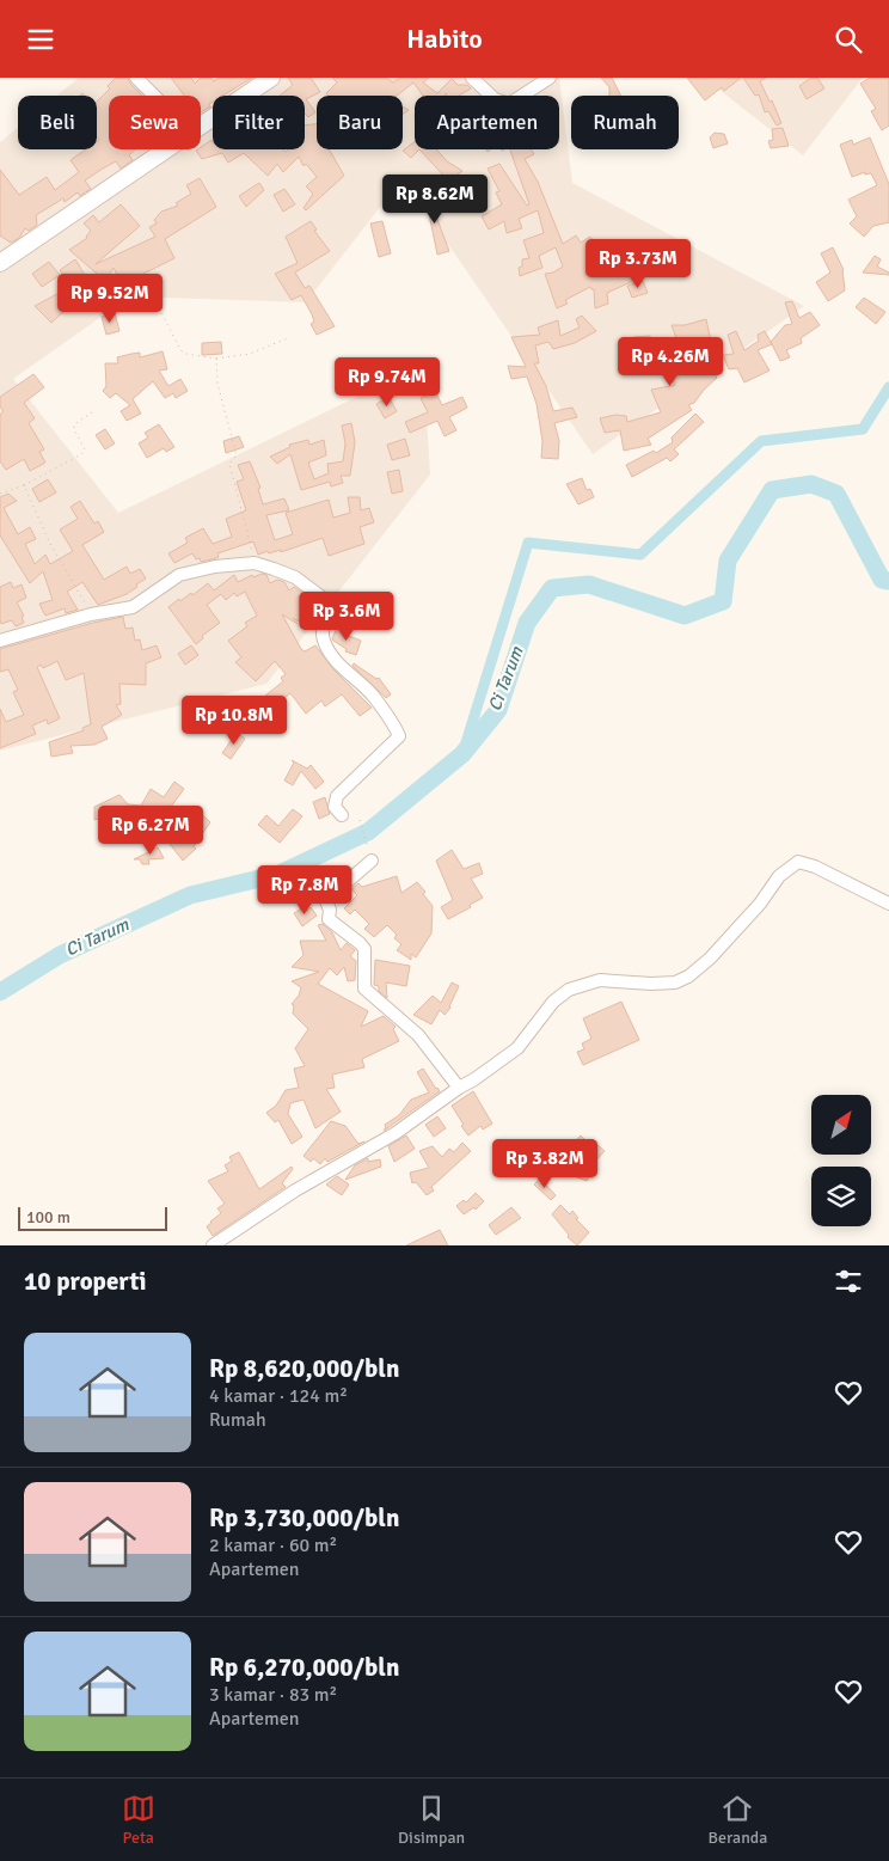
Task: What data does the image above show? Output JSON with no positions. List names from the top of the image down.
{
  "water": ["Ci Tarum"],
  "scale_bar": "100 m",
  "north": "top right",
  "page": {
    "header": "Habito",
    "chip": [
      "Beli",
      "Sewa",
      "Filter",
      "Baru",
      "Apartemen",
      "Rumah"
    ],
    "price": [
      "Rp 8.62M",
      "Rp 3.73M",
      "Rp 9.52M",
      "Rp 4.26M",
      "Rp 9.74M",
      "Rp 3.6M",
      "Rp 10.8M",
      "Rp 6.27M",
      "Rp 7.8M",
      "Rp 3.82M"
    ],
    "scale": "100 m",
    "heading": "10 properti",
    "list": [
      {
        "name": "Rp 8,620,000/bln",
        "note": "4 kamar · 124 m² · Rumah"
      },
      {
        "name": "Rp 3,730,000/bln",
        "note": "2 kamar · 60 m² · Apartemen"
      },
      {
        "name": "Rp 6,270,000/bln",
        "note": "3 kamar · 83 m² · Apartemen"
      }
    ],
    "tabs": ["Peta", "Disimpan", "Beranda"]
  }
}
